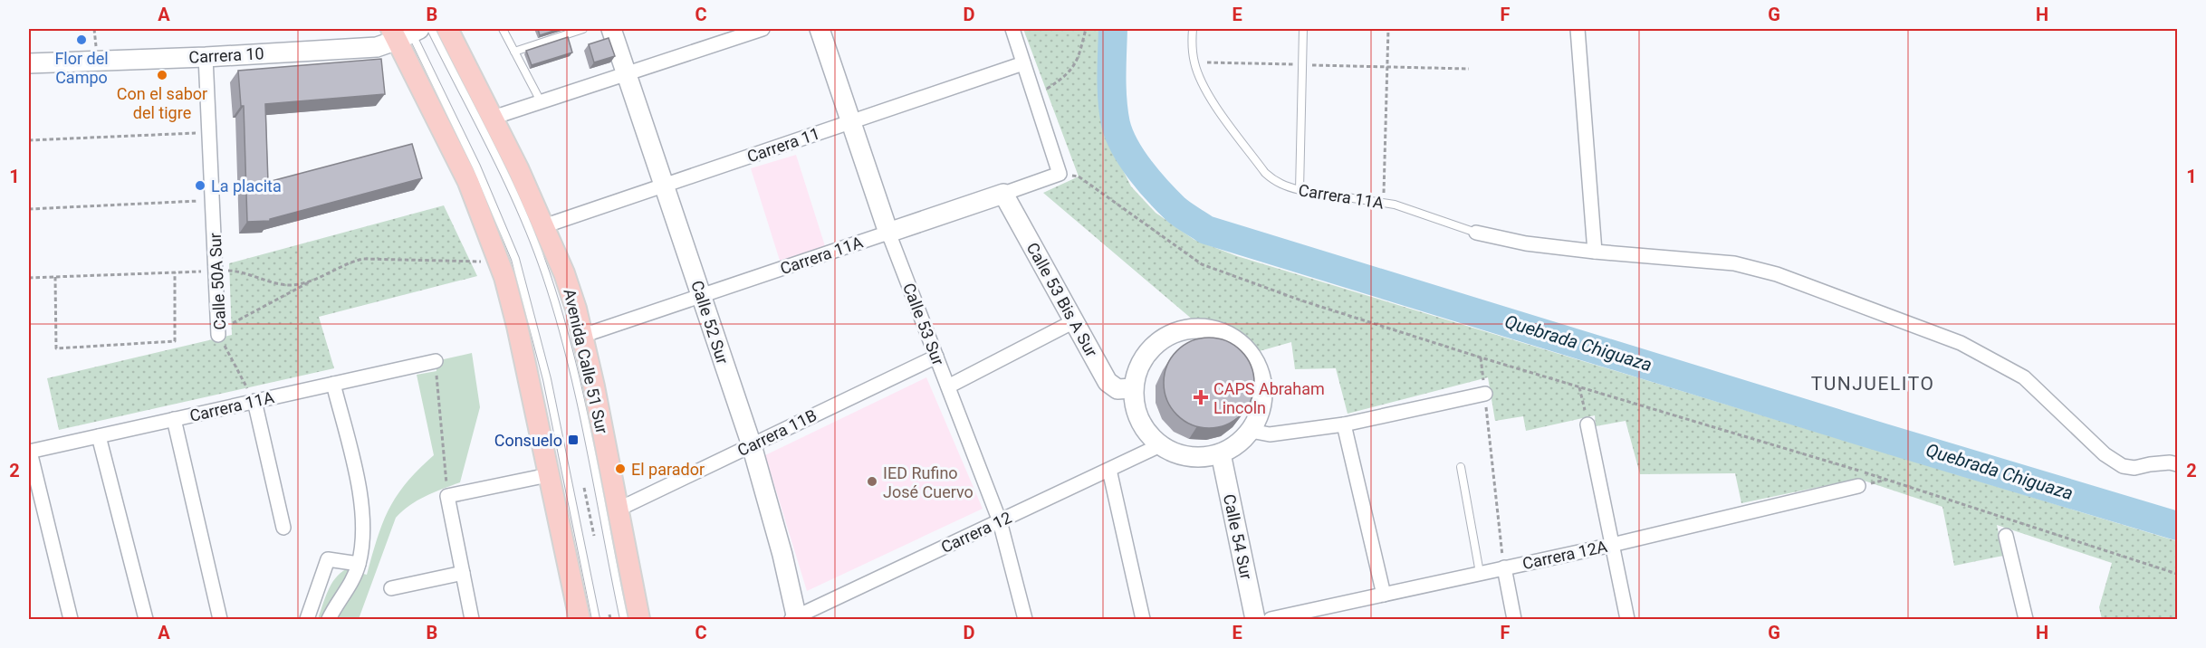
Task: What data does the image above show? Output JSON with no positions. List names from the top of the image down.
{
  "streets": {
    "main road": ["Avenida Calle 51 Sur"],
    "street": [
      "Carrera 10",
      "Carrera 11",
      "Carrera 11A",
      "Calle 50A Sur",
      "Calle 53 Bis A Sur",
      "Calle 52 Sur",
      "Calle 53 Sur",
      "Carrera 11B",
      "Carrera 12",
      "Calle 54 Sur",
      "Carrera 12A"
    ]
  },
  "crossings": [
    ["Carrera 10", "Calle 50A Sur"],
    ["Carrera 11", "Calle 52 Sur"],
    ["Carrera 11", "Calle 53 Sur"],
    ["Carrera 11", "Avenida Calle 51 Sur"],
    ["Carrera 11A", "Calle 50A Sur"],
    ["Carrera 11A", "Calle 53 Bis A Sur"],
    ["Carrera 11A", "Calle 52 Sur"],
    ["Carrera 11A", "Calle 53 Sur"],
    ["Carrera 11A", "Avenida Calle 51 Sur"],
    ["Calle 53 Bis A Sur", "Carrera 12"],
    ["Calle 53 Bis A Sur", "Calle 54 Sur"],
    ["Calle 52 Sur", "Carrera 11B"],
    ["Calle 52 Sur", "Carrera 12"],
    ["Calle 53 Sur", "Carrera 11B"],
    ["Calle 53 Sur", "Carrera 12"],
    ["Avenida Calle 51 Sur", "Carrera 11B"],
    ["Carrera 12", "Calle 54 Sur"]
  ],
  "districts": ["TUNJUELITO"],
  "water": ["Quebrada Chiguaza"],
  "places": {
    "other": [
      "Flor del Campo",
      "Con el sabor del tigre",
      "La placita",
      "El parador",
      "IED Rufino José Cuervo"
    ],
    "health": ["CAPS Abraham Lincoln"],
    "transit": ["Consuelo"]
  },
  "grid": {
    "columns": [
      "A",
      "B",
      "C",
      "D",
      "E",
      "F",
      "G",
      "H"
    ],
    "rows": ["1", "2"]
  }
}
